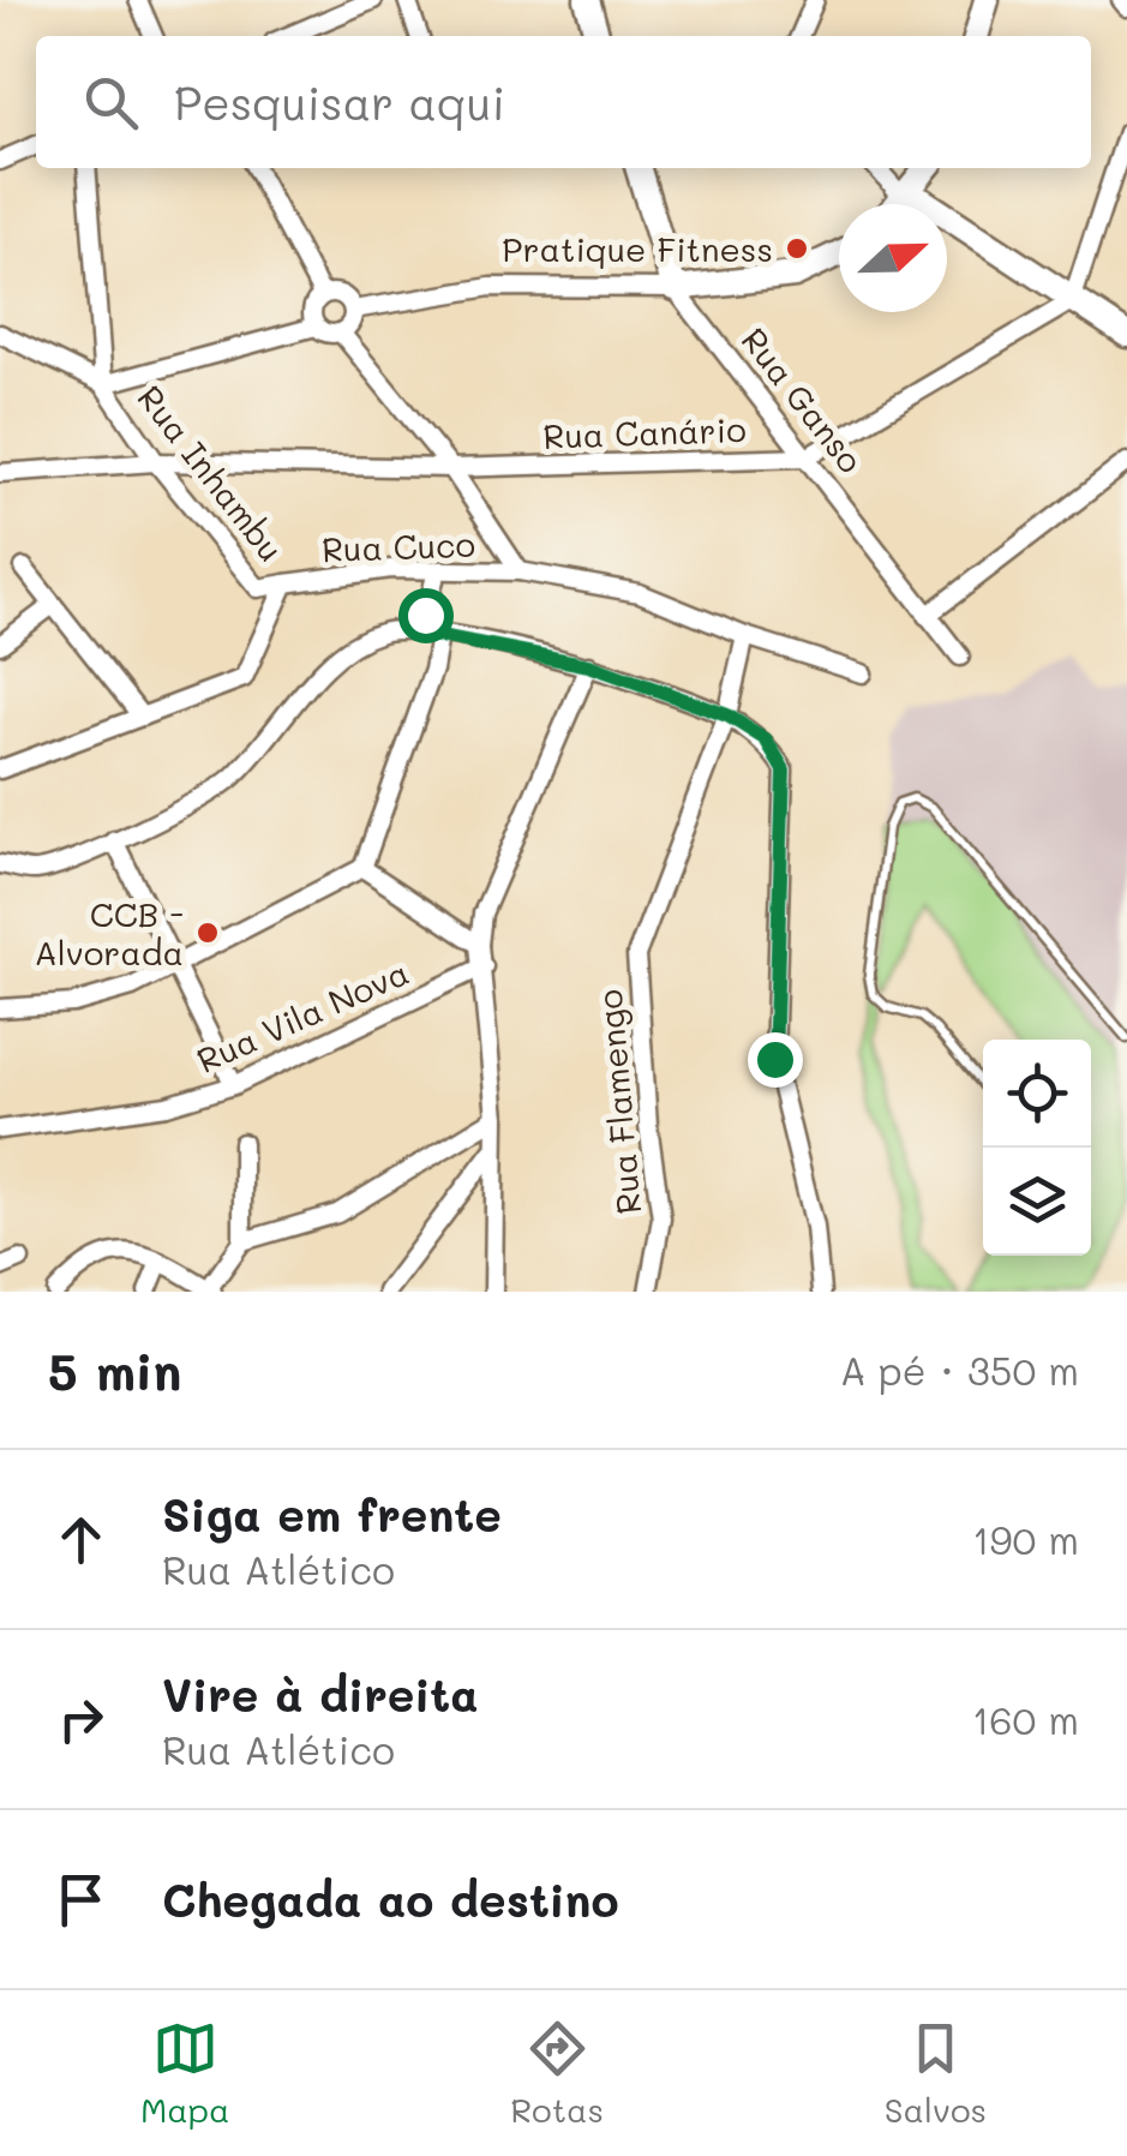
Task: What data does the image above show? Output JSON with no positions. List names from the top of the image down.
{
  "streets": {
    "street": [
      "Rua Ganso",
      "Rua Canário",
      "Rua Inhambu",
      "Rua Cuco",
      "Rua Vila Nova",
      "Rua Flamengo"
    ]
  },
  "crossings": [
    ["Rua Ganso", "Rua Canário"],
    ["Rua Canário", "Rua Inhambu"],
    ["Rua Inhambu", "Rua Cuco"],
    ["Rua Cuco", "Rua Flamengo"]
  ],
  "places": ["Pratique Fitness", "CCB - Alvorada"],
  "north": "right",
  "page": {
    "search": "Pesquisar aqui",
    "heading": ["5 min", "A pé · 350 m"],
    "list": [
      ["Siga em frente", "Rua Atlético", "190 m"],
      ["Vire à direita", "Rua Atlético", "160 m"],
      "Chegada ao destino"
    ],
    "nav": ["Mapa", "Rotas", "Salvos"]
  }
}
